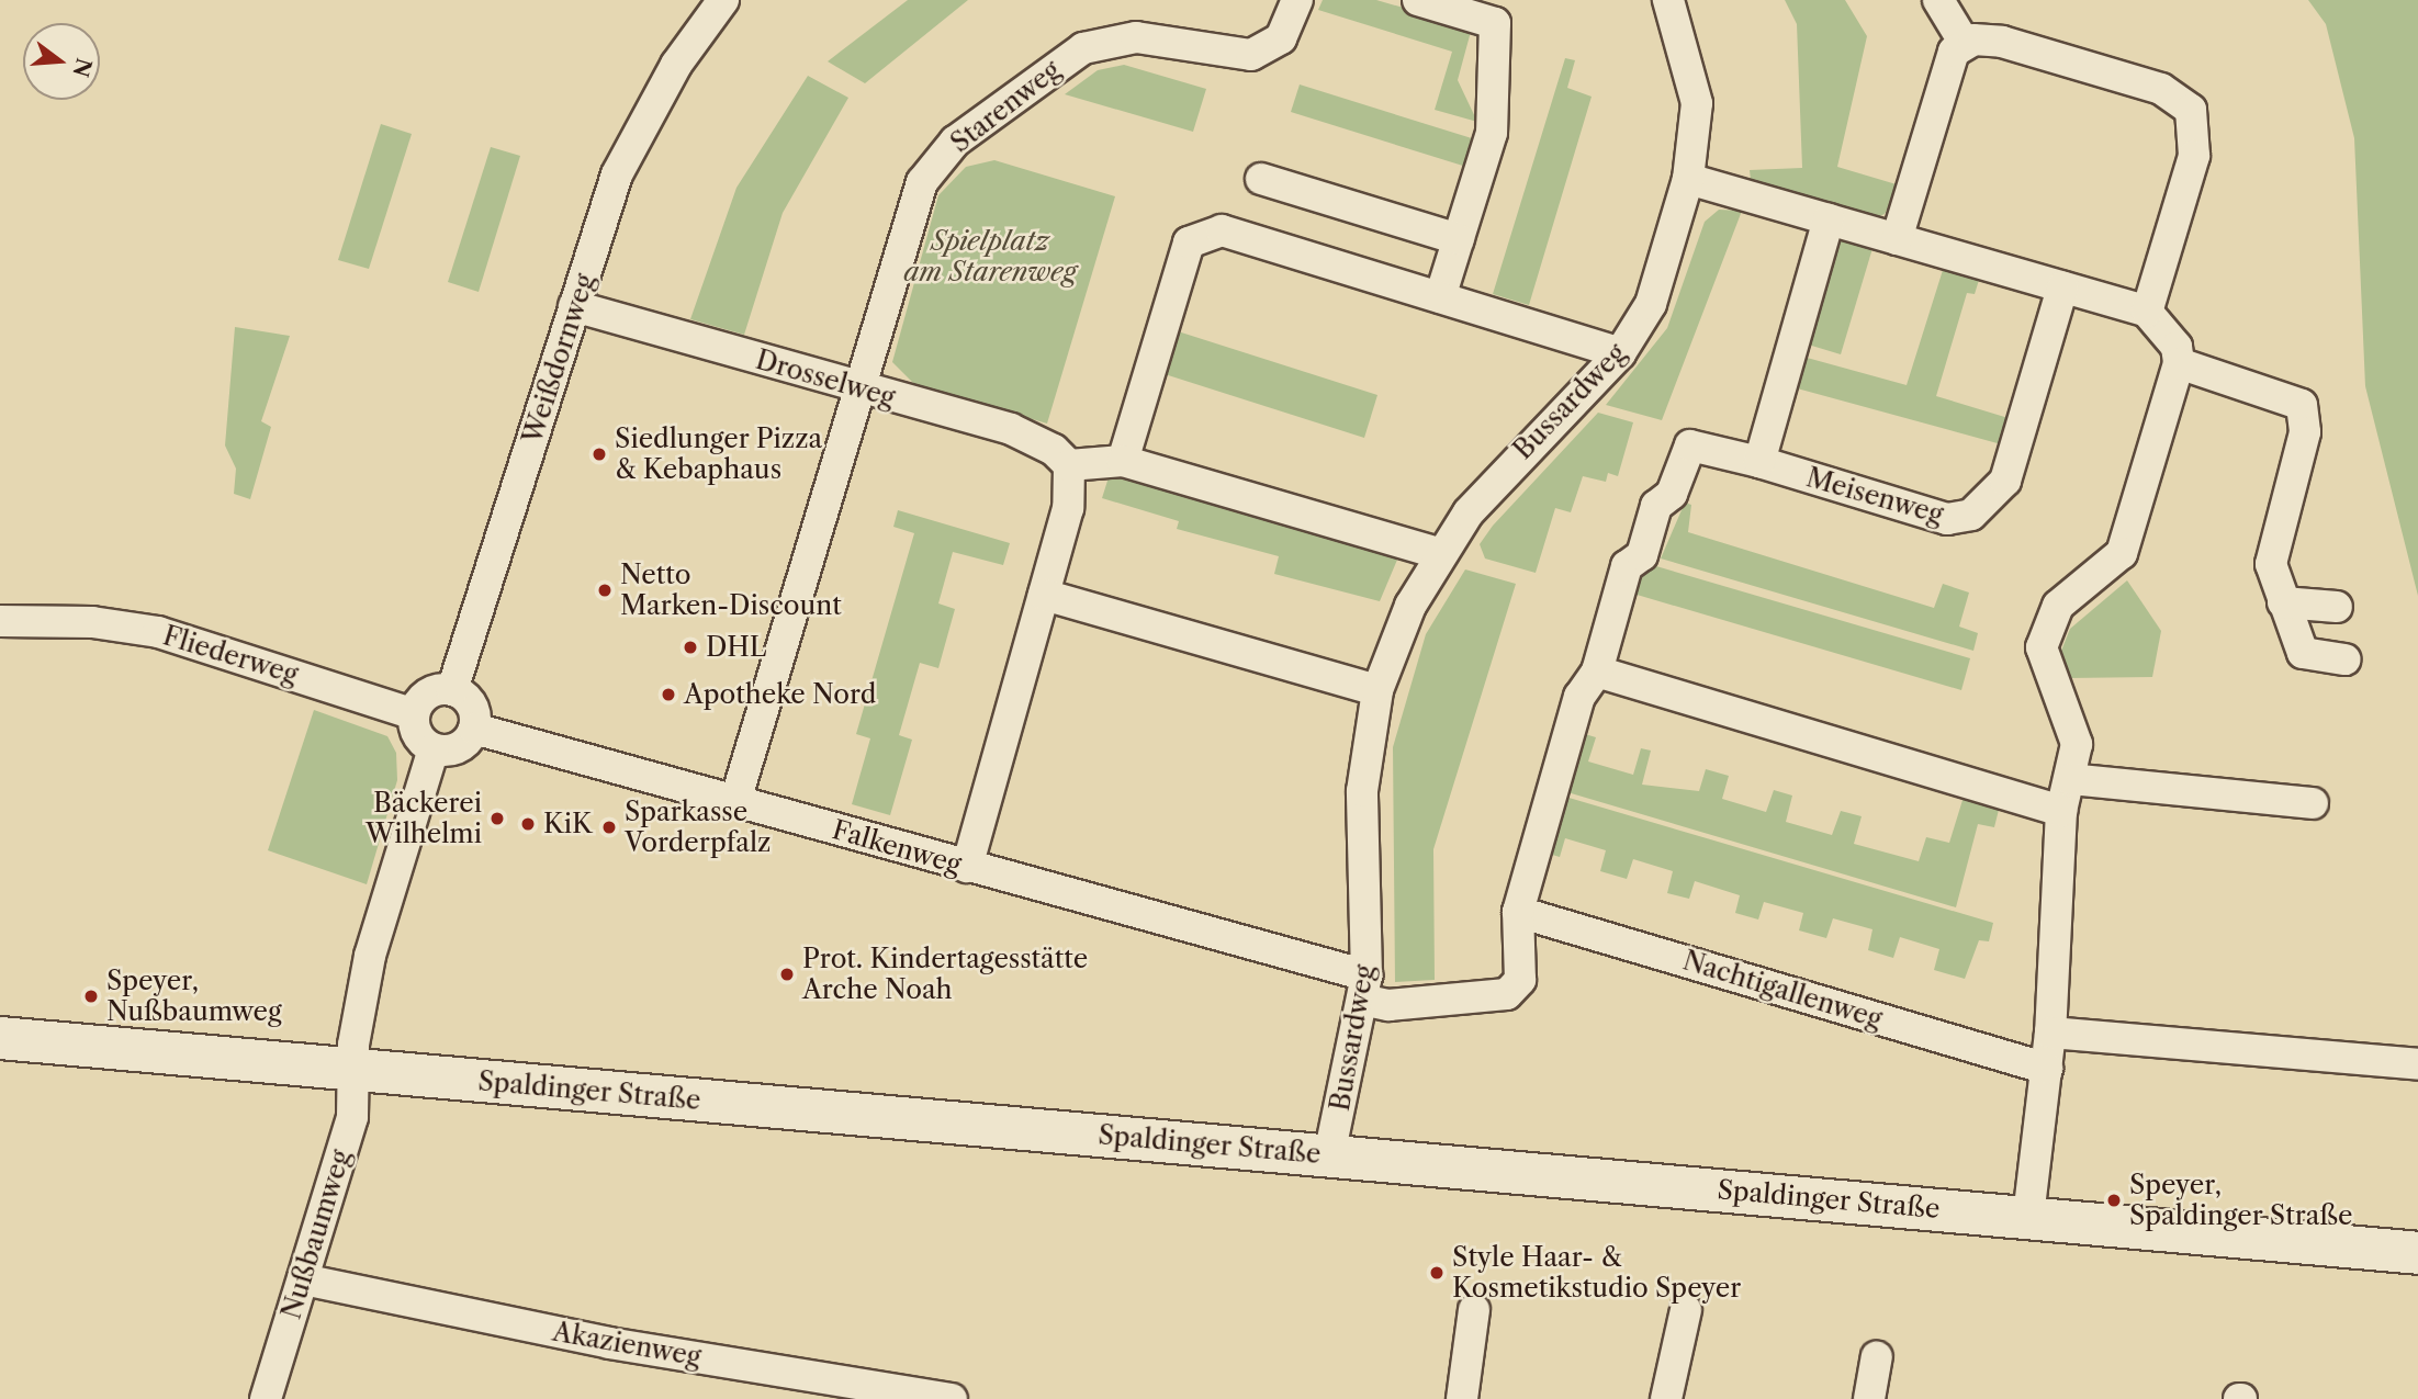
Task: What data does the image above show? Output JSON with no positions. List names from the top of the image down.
{
  "streets": {
    "street": [
      "Starenweg",
      "Weißdornweg",
      "Drosselweg",
      "Bussardweg",
      "Meisenweg",
      "Fliederweg",
      "Falkenweg",
      "Nachtigallenweg",
      "Spaldinger Straße",
      "Nußbaumweg",
      "Akazienweg"
    ]
  },
  "crossings": [
    ["Starenweg", "Drosselweg"],
    ["Starenweg", "Falkenweg"],
    ["Weißdornweg", "Drosselweg"],
    ["Weißdornweg", "Fliederweg"],
    ["Weißdornweg", "Falkenweg"],
    ["Bussardweg", "Falkenweg"],
    ["Bussardweg", "Spaldinger Straße"],
    ["Fliederweg", "Falkenweg"],
    ["Spaldinger Straße", "Nußbaumweg"],
    ["Nußbaumweg", "Akazienweg"]
  ],
  "parks": ["Spielplatz am Starenweg"],
  "places": [
    "Siedlunger Pizza & Kebaphaus",
    "Netto Marken-Discount",
    "DHL",
    "Apotheke Nord",
    "Bäckerei Wilhelmi",
    "KiK",
    "Sparkasse Vorderpfalz",
    "Prot. Kindertagesstätte Arche Noah",
    "Speyer, Nußbaumweg",
    "Speyer, Spaldinger Straße",
    "Style Haar- & Kosmetikstudio Speyer"
  ],
  "north": "right"
}
